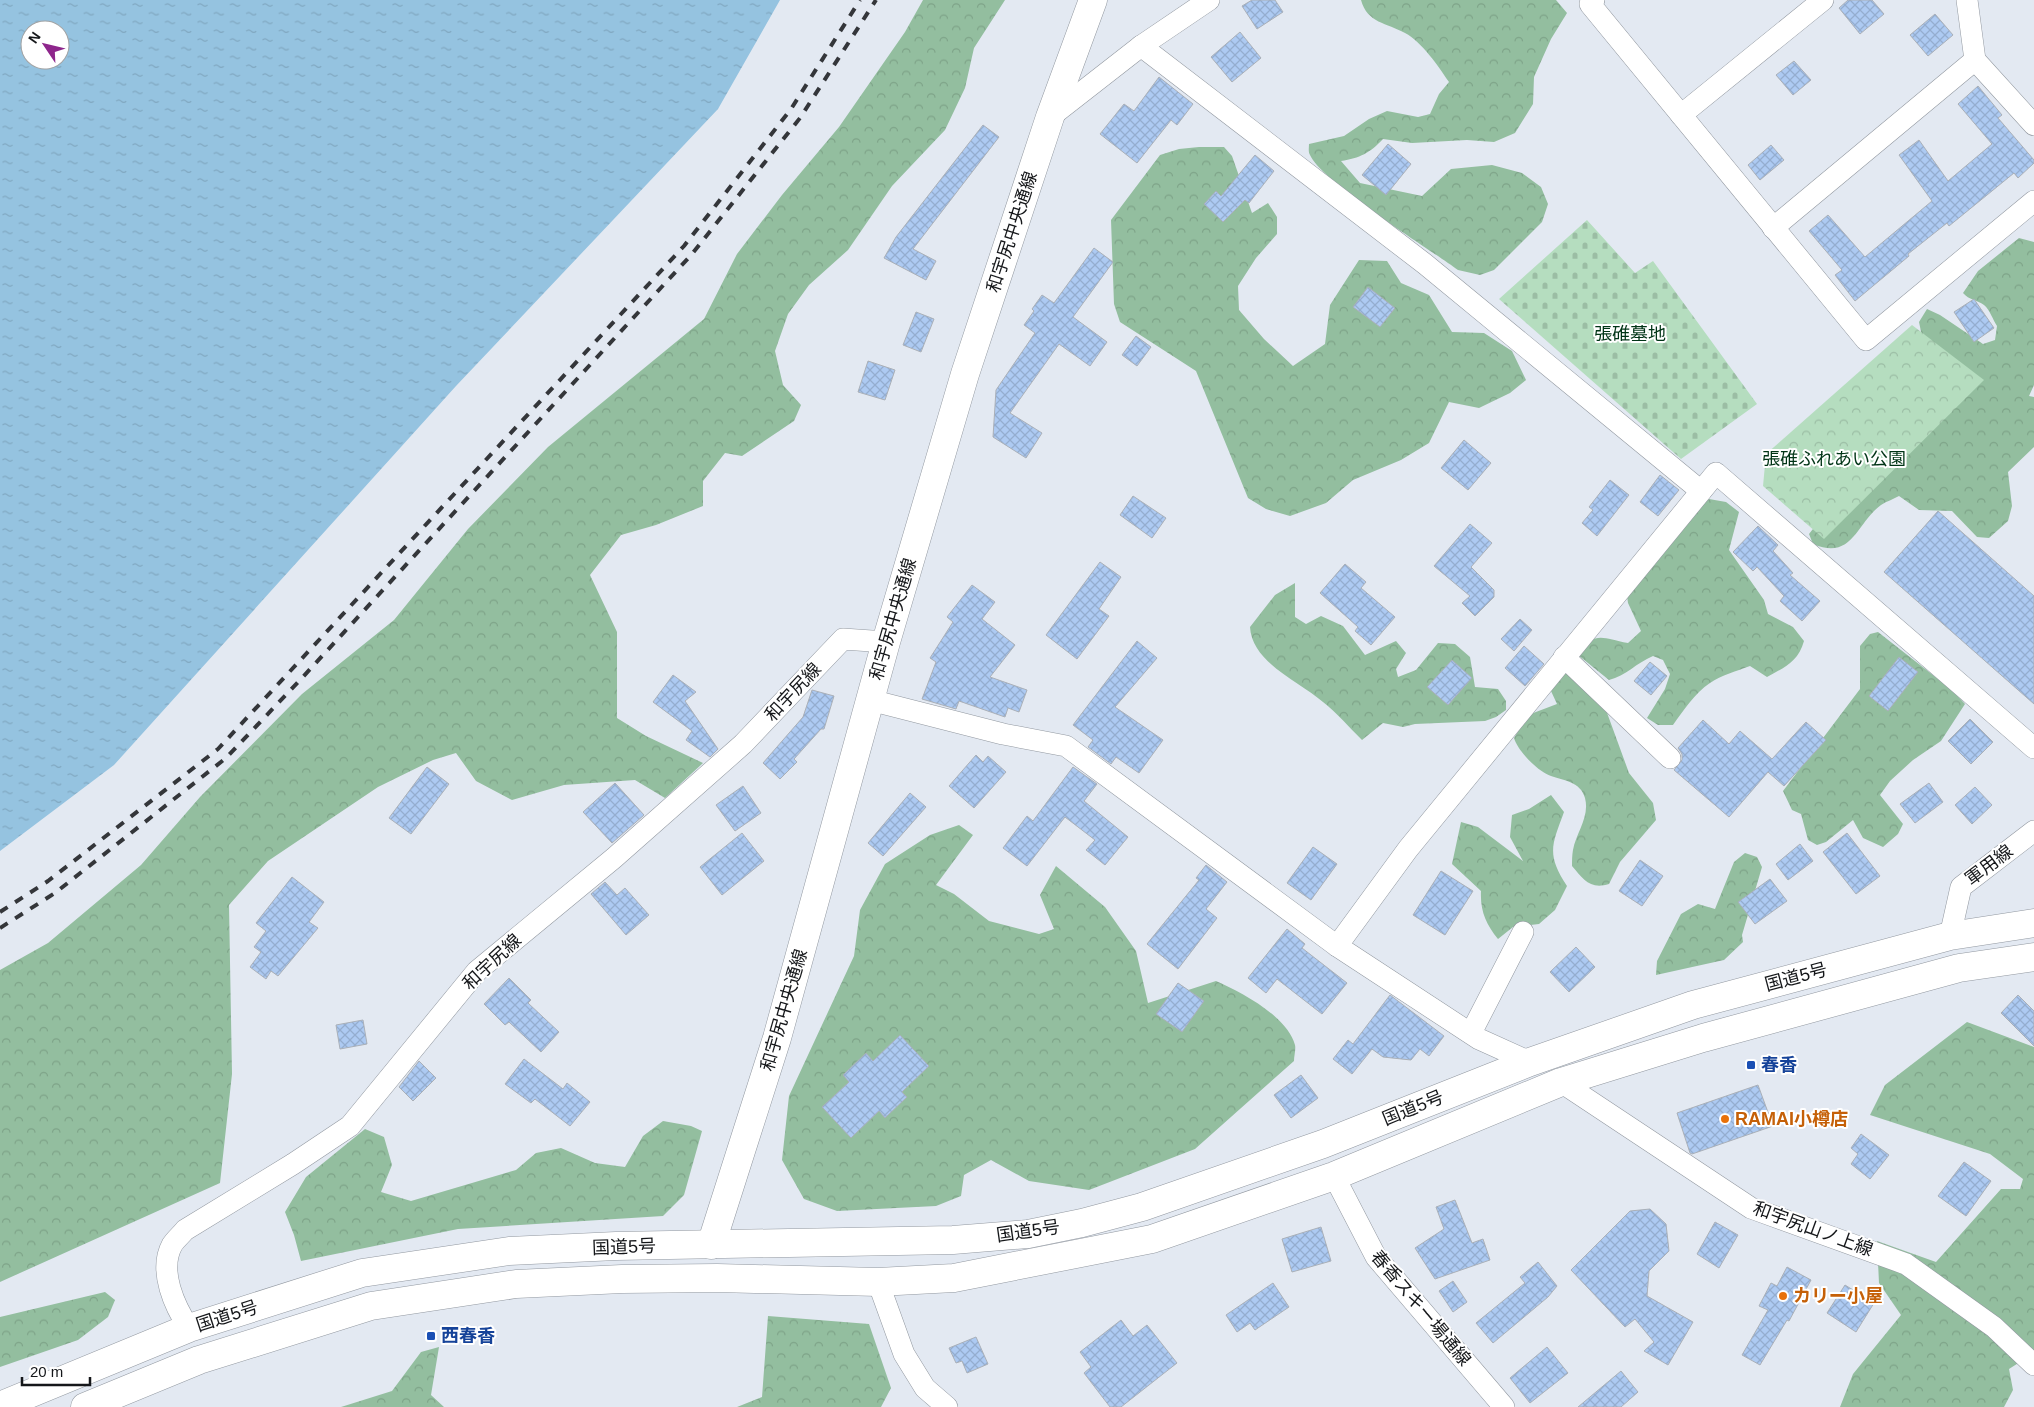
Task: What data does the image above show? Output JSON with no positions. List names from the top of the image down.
{
  "streets": {
    "main road": ["和宇尻中央通線", "国道5号"],
    "street": [
      "和宇尻線",
      "軍用線",
      "和宇尻山ノ上線",
      "春香スキー場通線"
    ]
  },
  "crossings": [
    ["和宇尻中央通線", "和宇尻線"],
    ["和宇尻中央通線", "国道5号"],
    ["和宇尻線", "国道5号"],
    ["軍用線", "国道5号"],
    ["国道5号", "和宇尻山ノ上線"],
    ["国道5号", "春香スキー場通線"]
  ],
  "parks": ["張碓墓地", "張碓ふれあい公園"],
  "places": {
    "transit": ["春香", "西春香"],
    "other": ["RAMAI小樽店", "カリー小屋"]
  },
  "scale_bar": "20 m",
  "north": "top left"
}
